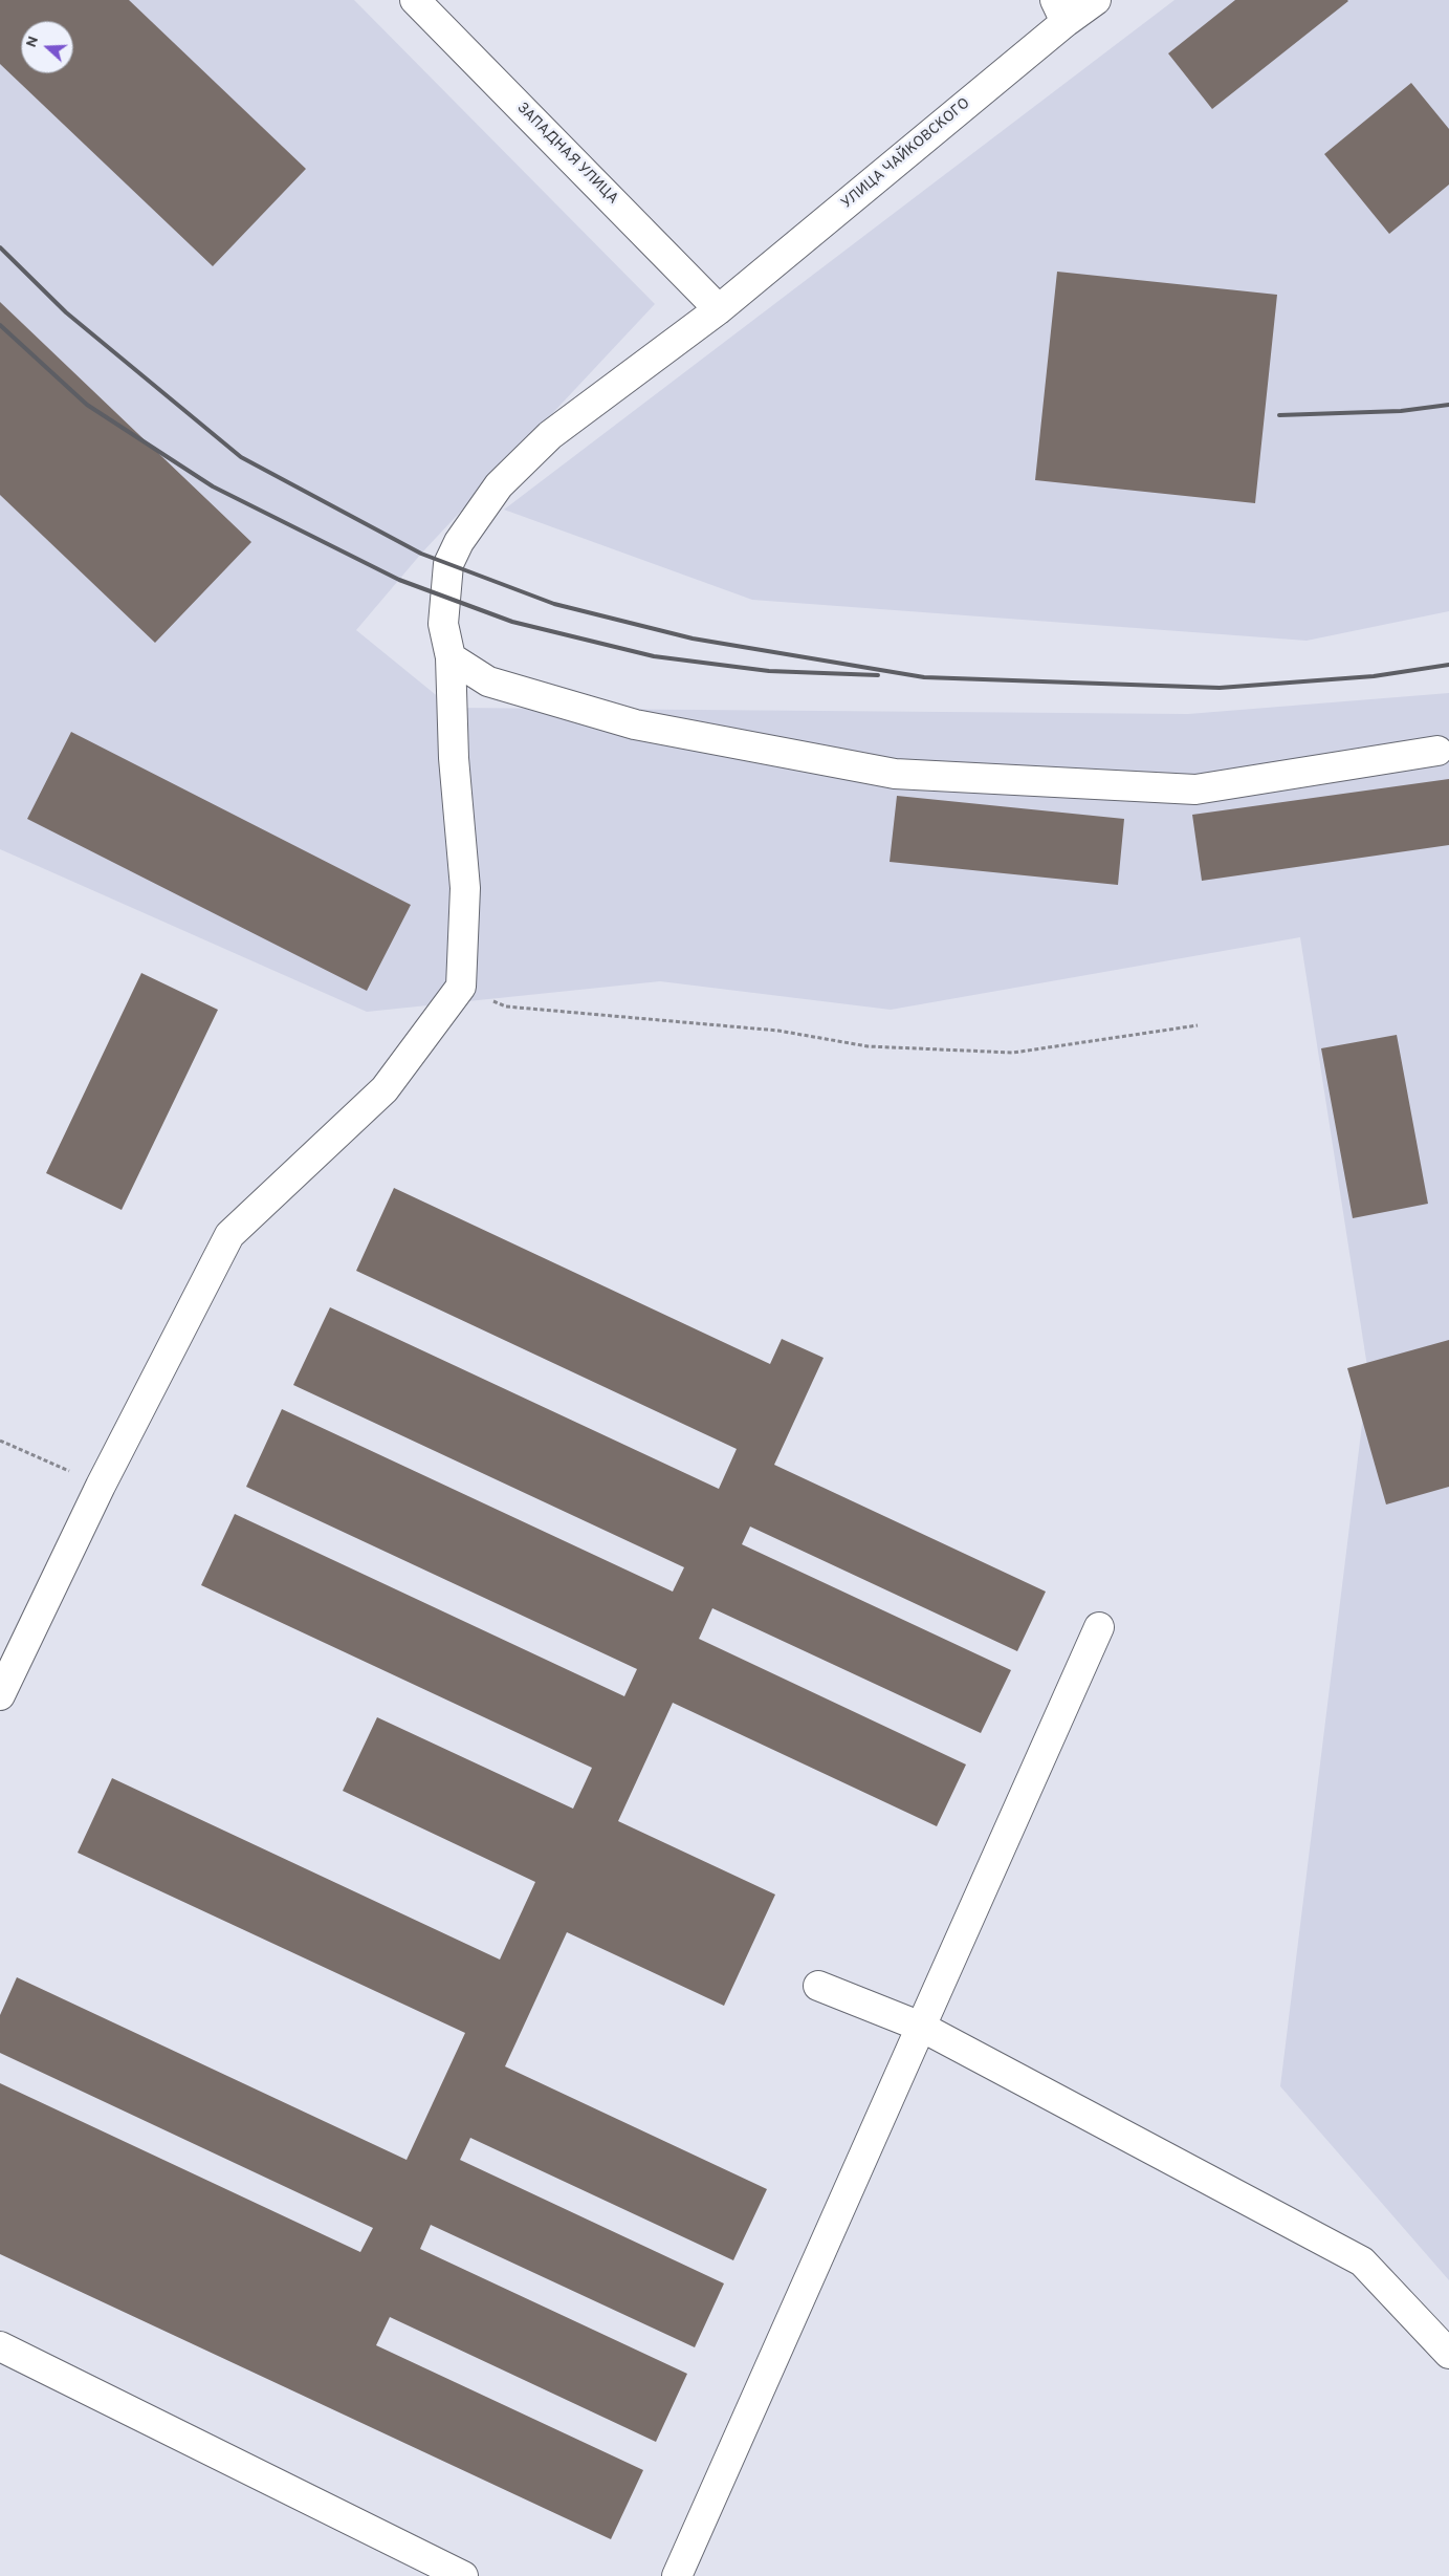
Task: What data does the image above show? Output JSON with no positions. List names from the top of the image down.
{
  "streets": {
    "street": ["ЗАПАДНАЯ УЛИЦА", "УЛИЦА ЧАЙКОВСКОГО"]
  },
  "crossings": [
    ["ЗАПАДНАЯ УЛИЦА", "УЛИЦА ЧАЙКОВСКОГО"]
  ],
  "north": "left"
}
